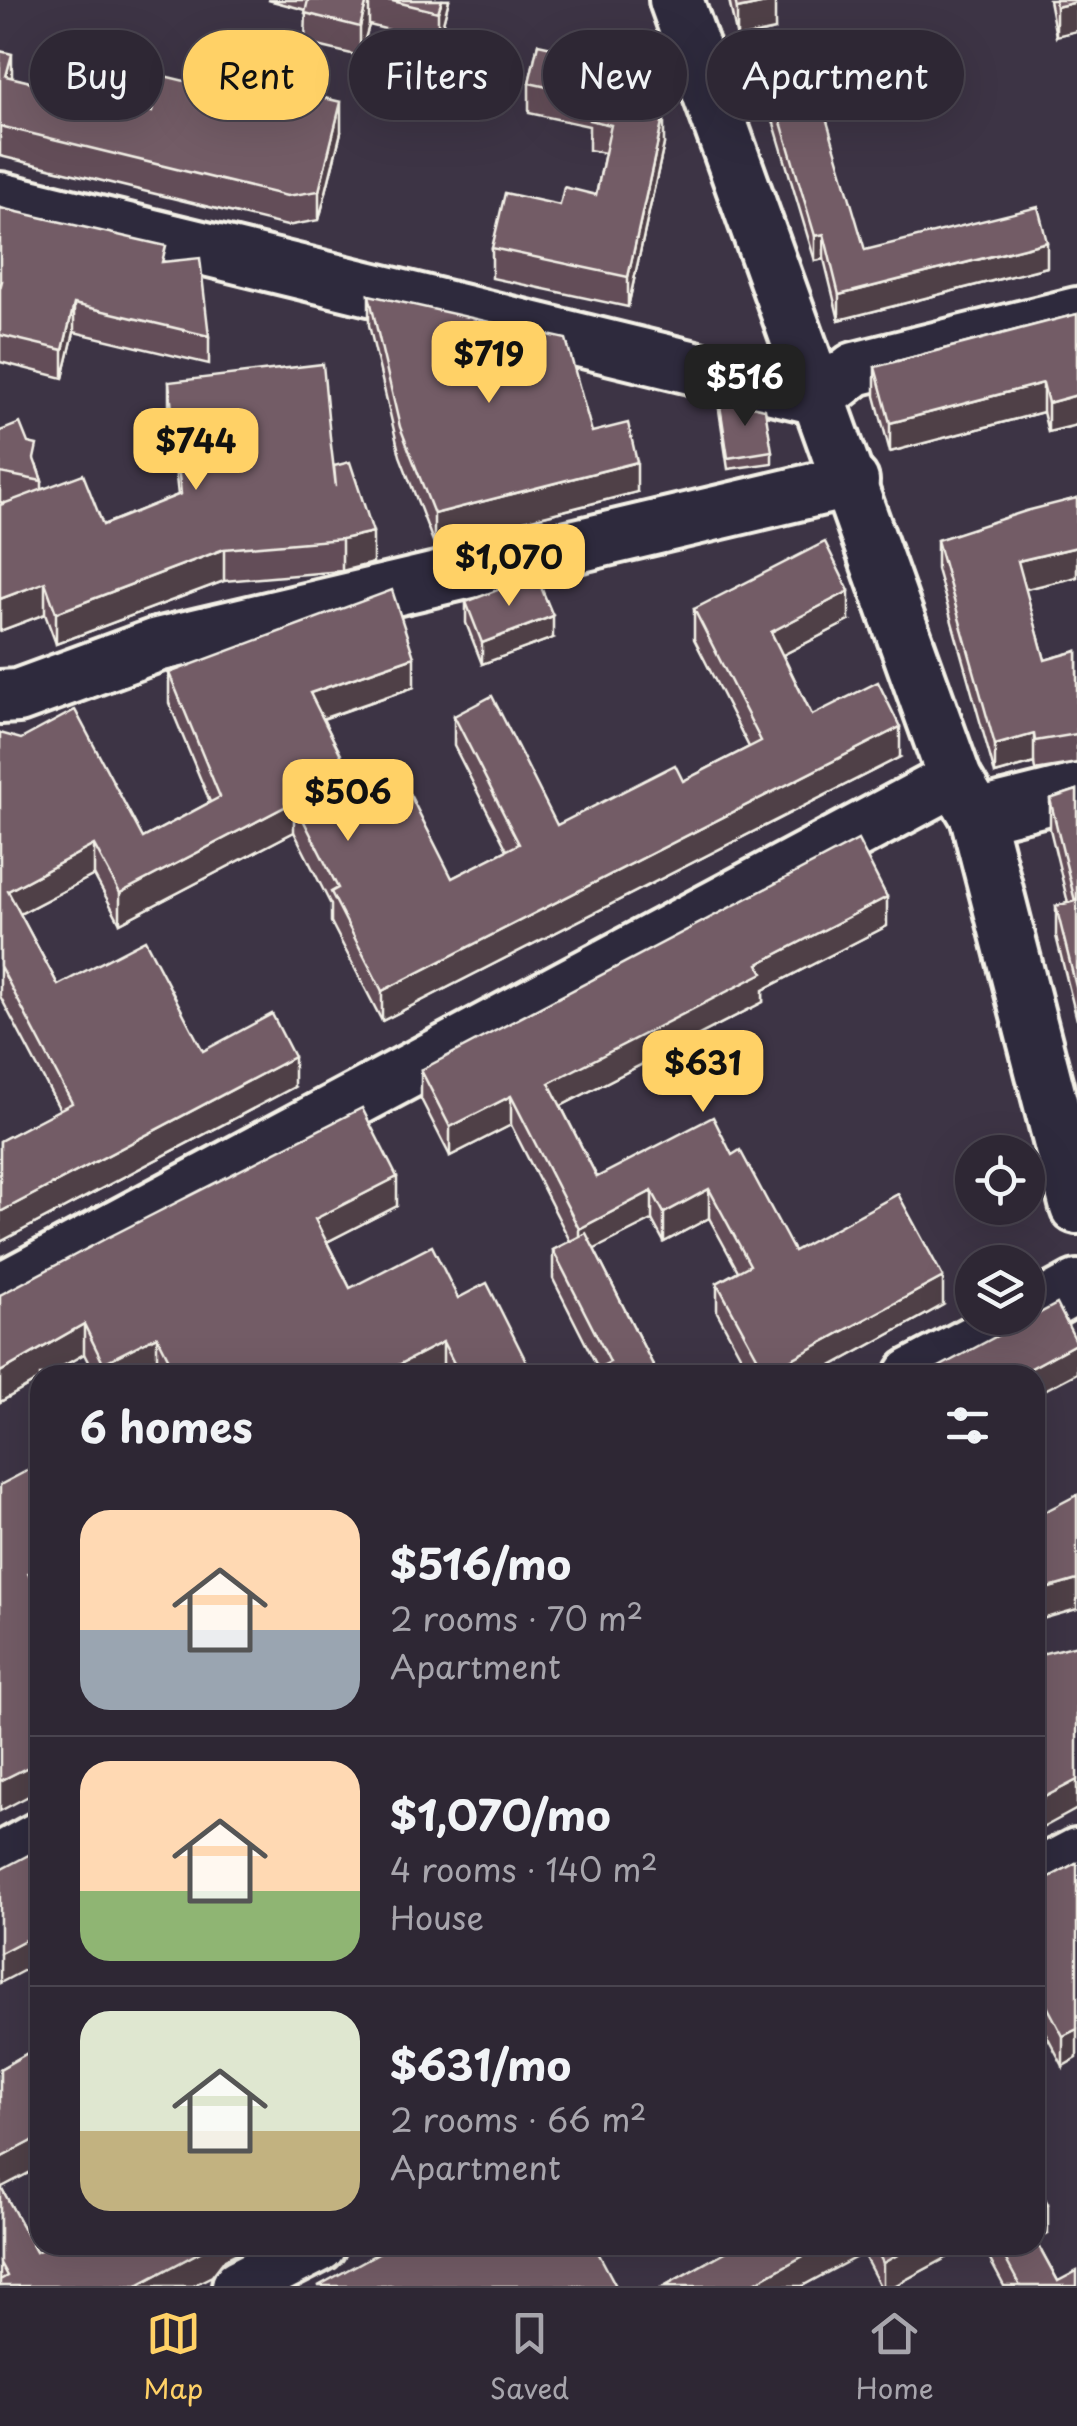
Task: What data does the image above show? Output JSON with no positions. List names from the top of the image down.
{
  "page": {
    "chip": [
      "Buy",
      "Rent",
      "Filters",
      "New",
      "Apartment"
    ],
    "price": [
      "$719",
      "$516",
      "$744",
      "$1,070",
      "$506",
      "$631"
    ],
    "heading": "6 homes",
    "list": [
      {
        "name": "$516/mo",
        "note": "2 rooms · 70 m² · Apartment"
      },
      {
        "name": "$1,070/mo",
        "note": "4 rooms · 140 m² · House"
      },
      {
        "name": "$631/mo",
        "note": "2 rooms · 66 m² · Apartment"
      }
    ],
    "tabs": ["Map", "Saved", "Home"]
  }
}
